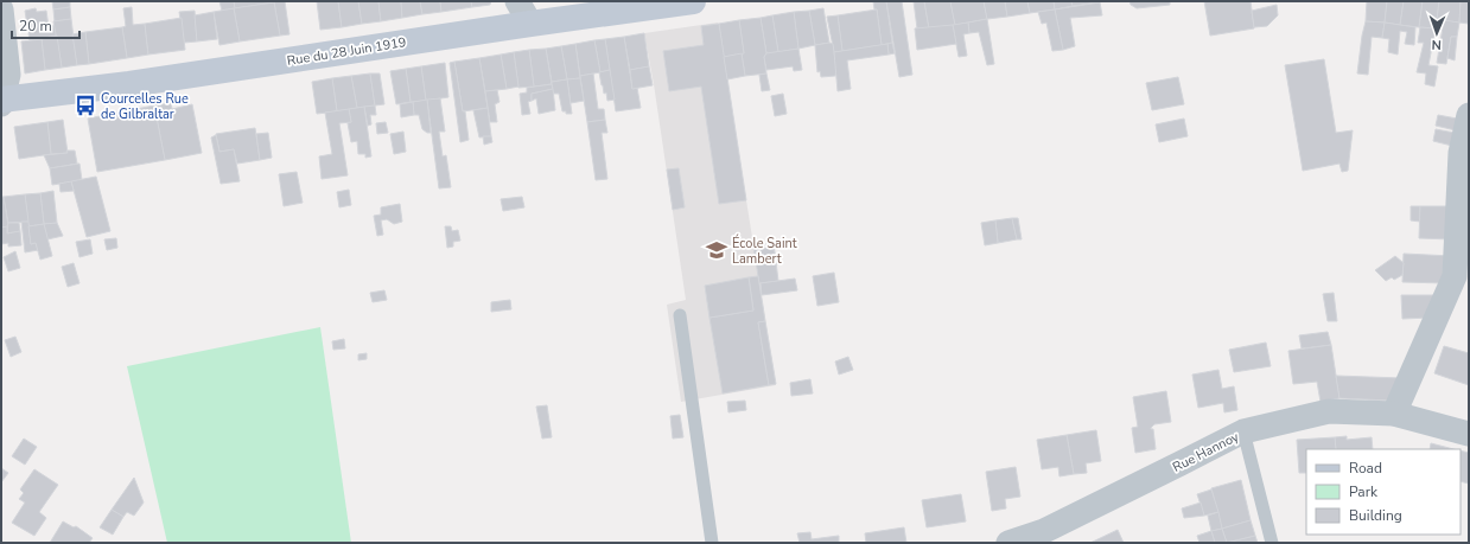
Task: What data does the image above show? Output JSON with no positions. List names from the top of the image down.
{
  "streets": {
    "main road": ["Rue du 28 Juin 1919"],
    "street": ["Rue Hannoy"]
  },
  "places": {
    "bus stop": ["Courcelles Rue de Gilbraltar"],
    "school or university": ["École Saint Lambert"]
  },
  "legend": ["Road", "Park", "Building"],
  "scale_bar": "20 m",
  "north": "bottom"
}
